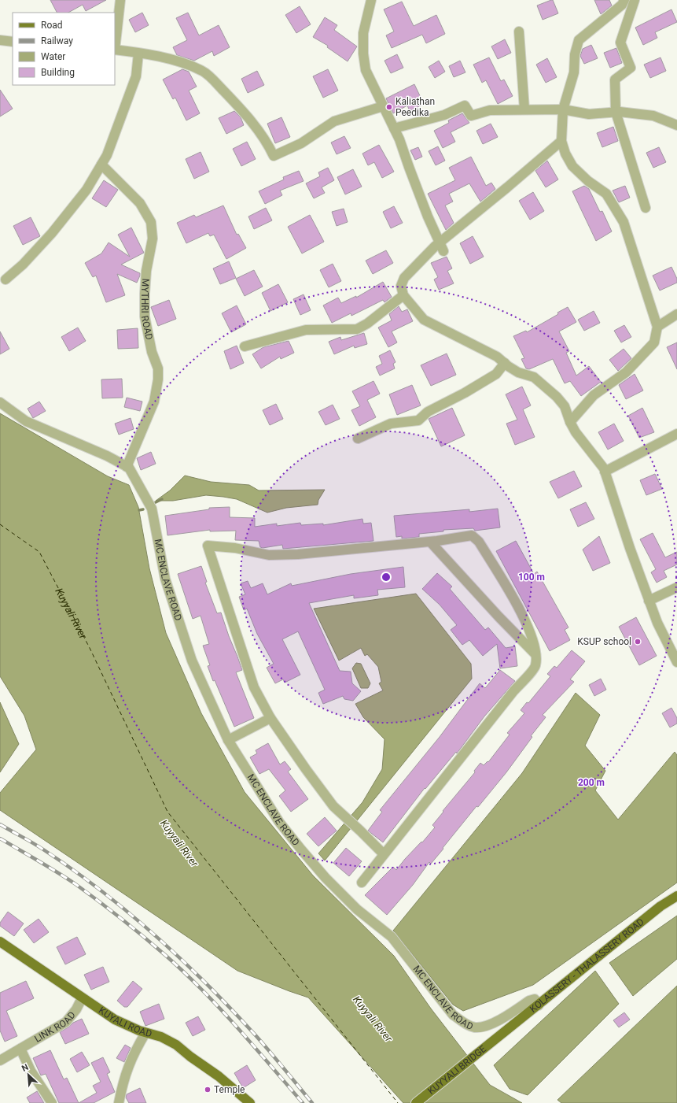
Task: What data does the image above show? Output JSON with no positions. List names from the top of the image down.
{
  "streets": {
    "main road": ["KOLASSERY - THALASSERY ROAD", "KUYALI ROAD", "KUYYALI BRIDGE"],
    "street": ["MYTHRI ROAD", "MC ENCLAVE ROAD", "LINK ROAD"]
  },
  "crossings": [
    ["MYTHRI ROAD", "MC ENCLAVE ROAD"],
    ["MC ENCLAVE ROAD", "KOLASSERY - THALASSERY ROAD"],
    ["KOLASSERY - THALASSERY ROAD", "KUYYALI BRIDGE"],
    ["KUYALI ROAD", "LINK ROAD"]
  ],
  "water": ["Kuyyali River"],
  "places": ["Kaliathan Peedika", "KSUP school", "Temple"],
  "legend": [
    "Road",
    "Railway",
    "Water",
    "Building"
  ],
  "north": "top left",
  "rings": ["100 m", "200 m"]
}
